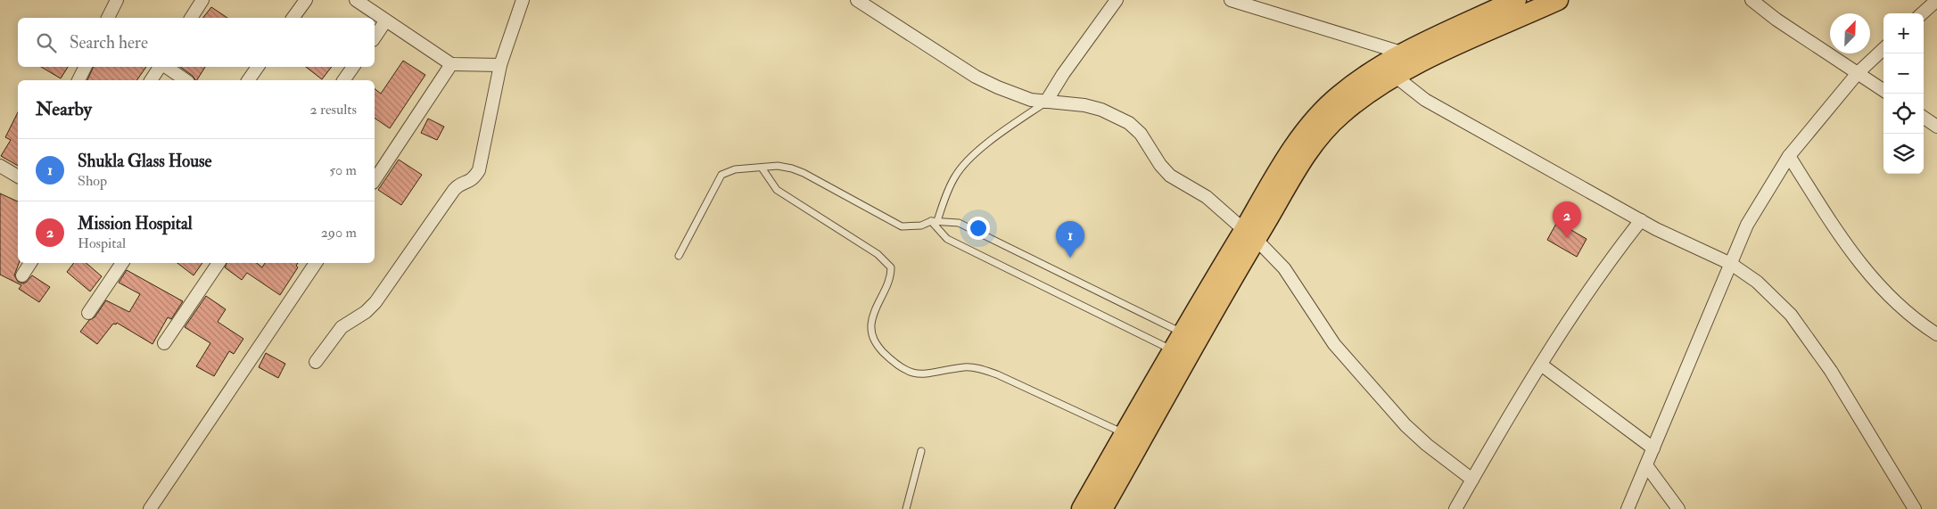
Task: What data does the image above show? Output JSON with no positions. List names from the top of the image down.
{
  "north": "top right",
  "page": {
    "map_buttons": ["+", "−"],
    "search": "Search here",
    "heading": ["Nearby", "2 results"],
    "list": [
      {
        "mark": "1",
        "name": "Shukla Glass House",
        "note": "Shop",
        "value": "50 m"
      },
      {
        "mark": "2",
        "name": "Mission Hospital",
        "note": "Hospital",
        "value": "290 m"
      }
    ],
    "pins": ["2", "1"]
  }
}
